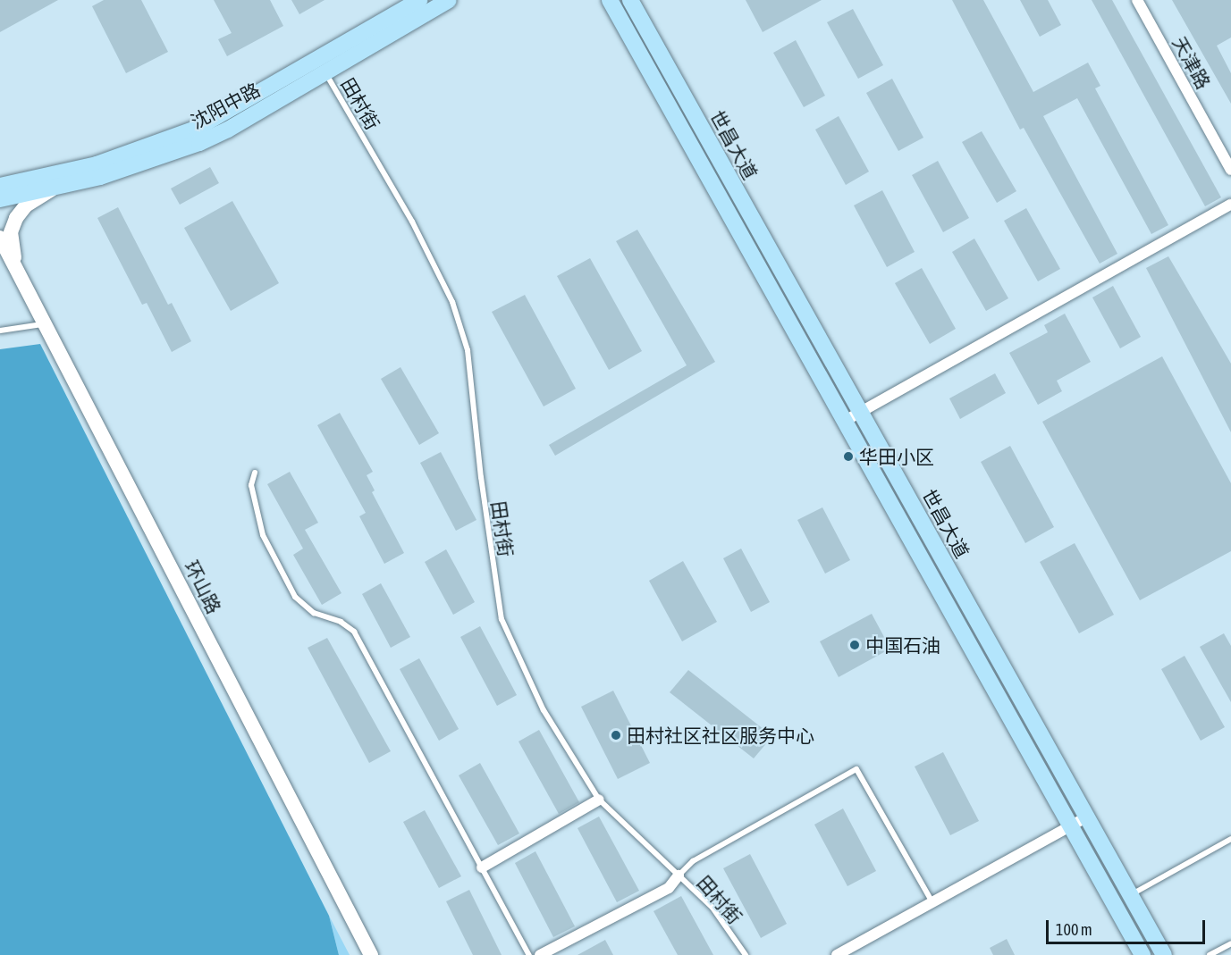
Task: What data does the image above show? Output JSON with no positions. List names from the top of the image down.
{
  "streets": {
    "main road": ["沈阳中路", "世昌大道", "环山路"],
    "street": ["天津路"],
    "lane": ["田村街"]
  },
  "crossings": [
    ["田村街", "沈阳中路"]
  ],
  "places": ["华田小区", "中国石油", "田村社区社区服务中心"],
  "scale_bar": "100 m"
}
